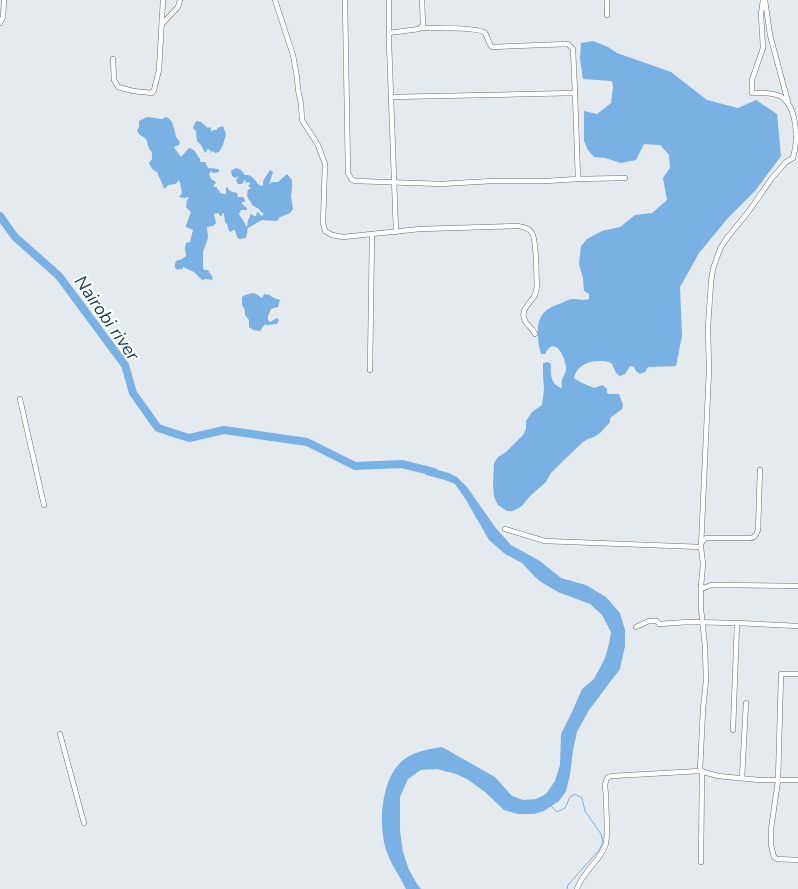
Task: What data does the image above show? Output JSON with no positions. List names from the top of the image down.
{
  "water": ["Nairobi river"]
}
